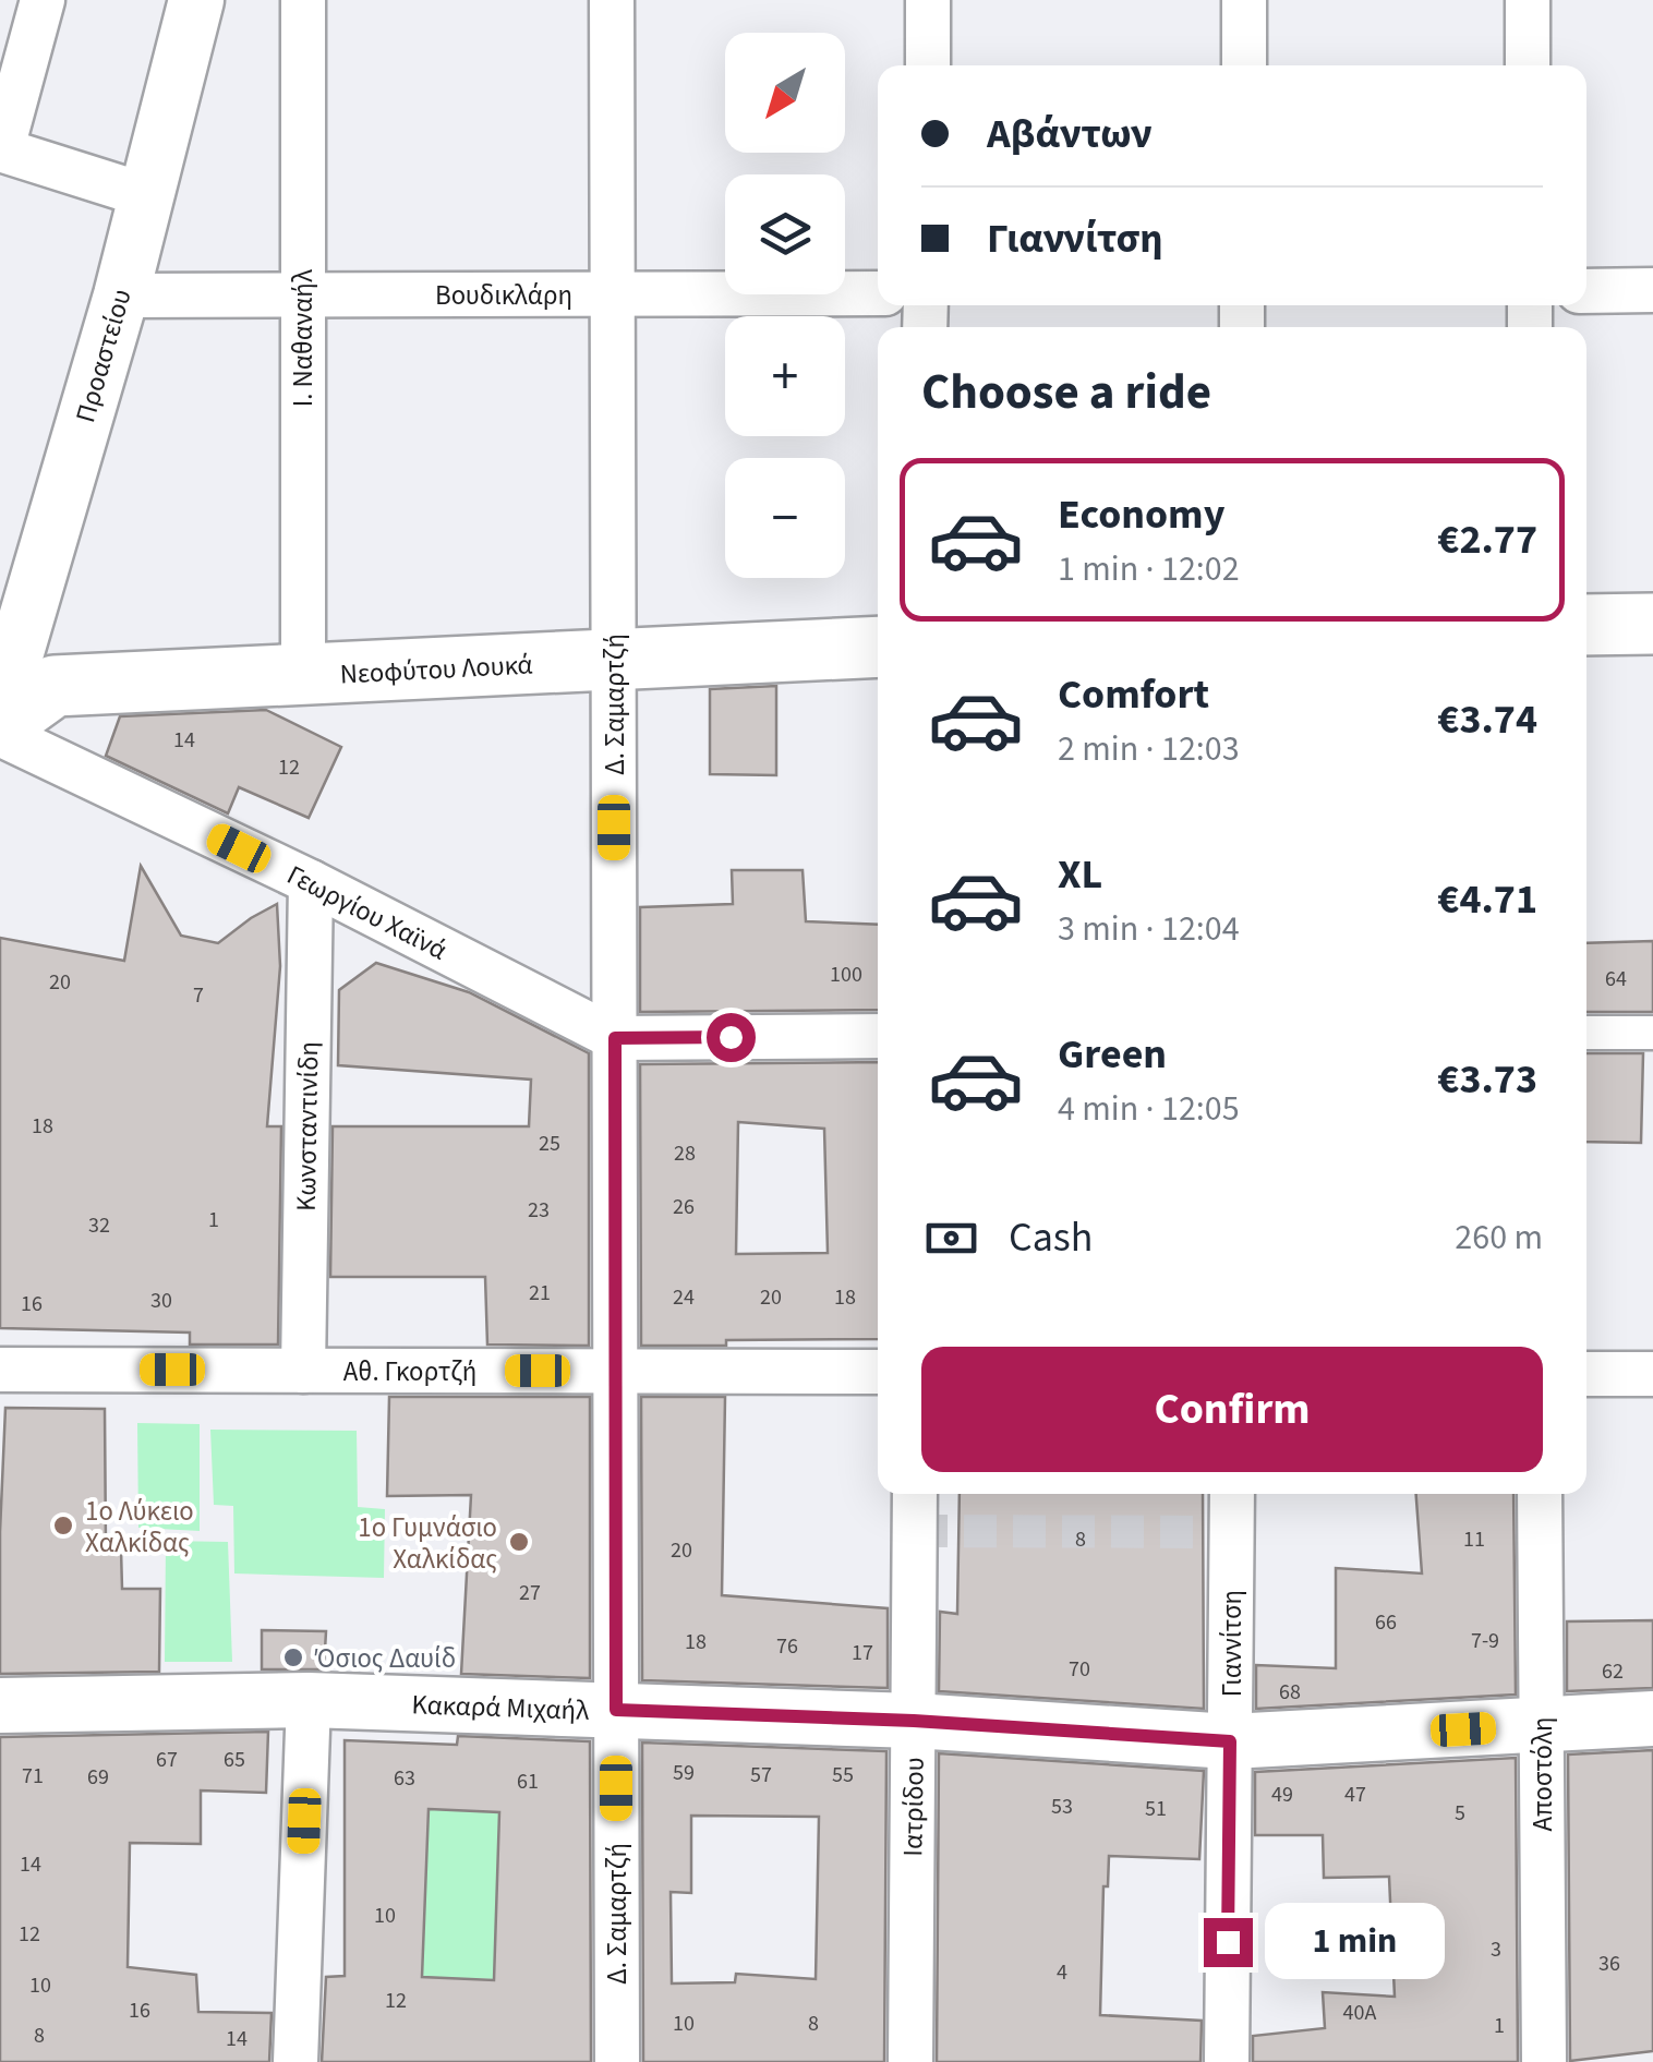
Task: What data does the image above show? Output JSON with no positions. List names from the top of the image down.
{
  "streets": {
    "main road": ["Νεοφύτου Λουκά"],
    "street": [
      "Βουδικλάρη",
      "Ι. Ναθαναήλ",
      "Προαστείου",
      "Δ. Σαμαρτζή",
      "Γεωργίου Χαϊνά",
      "Κωνσταντινίδη",
      "Αθ. Γκορτζή",
      "Γιαννίτση",
      "Κακαρά Μιχαήλ",
      "Αποστόλη",
      "Ιατρίδου"
    ]
  },
  "crossings": [
    ["Βουδικλάρη", "Ι. Ναθαναήλ"],
    ["Βουδικλάρη", "Προαστείου"],
    ["Βουδικλάρη", "Δ. Σαμαρτζή"],
    ["Ι. Ναθαναήλ", "Νεοφύτου Λουκά"],
    ["Νεοφύτου Λουκά", "Δ. Σαμαρτζή"],
    ["Νεοφύτου Λουκά", "Γεωργίου Χαϊνά"],
    ["Δ. Σαμαρτζή", "Γεωργίου Χαϊνά"],
    ["Δ. Σαμαρτζή", "Αθ. Γκορτζή"],
    ["Δ. Σαμαρτζή", "Κακαρά Μιχαήλ"],
    ["Γεωργίου Χαϊνά", "Κωνσταντινίδη"],
    ["Κωνσταντινίδη", "Αθ. Γκορτζή"],
    ["Γιαννίτση", "Κακαρά Μιχαήλ"],
    ["Κακαρά Μιχαήλ", "Αποστόλη"],
    ["Κακαρά Μιχαήλ", "Ιατρίδου"]
  ],
  "places": ["1ο Λύκειο Χαλκίδας", "1ο Γυμνάσιο Χαλκίδας", "Όσιος Δαυίδ"],
  "house_numbers": [
    "14",
    "12",
    "100",
    "64",
    "20",
    "7",
    "18",
    "25",
    "28",
    "26",
    "23",
    "1",
    "32",
    "21",
    "24",
    "20",
    "18",
    "30",
    "16",
    "8",
    "11",
    "20",
    "27",
    "66",
    "7-9",
    "18",
    "76",
    "17",
    "70",
    "62",
    "68",
    "67",
    "65",
    "59",
    "57",
    "55",
    "71",
    "69",
    "63",
    "61",
    "49",
    "47",
    "53",
    "51",
    "5",
    "14",
    "10",
    "12",
    "3",
    "36",
    "4",
    "10",
    "12",
    "16",
    "40Α",
    "10",
    "8",
    "1",
    "8",
    "14"
  ],
  "north": "bottom left",
  "page": {
    "map_buttons": ["+", "−"],
    "banner": ["Αβάντων", "Γιαννίτση"],
    "heading": "Choose a ride",
    "list": [
      {
        "name": "Economy",
        "note": "1 min · 12:02",
        "value": "€2.77"
      },
      {
        "name": "Comfort",
        "note": "2 min · 12:03",
        "value": "€3.74"
      },
      {
        "name": "XL",
        "note": "3 min · 12:04",
        "value": "€4.71"
      },
      {
        "name": "Green",
        "note": "4 min · 12:05",
        "value": "€3.73"
      }
    ],
    "pay": ["Cash", "260 m"],
    "buttons": "Confirm",
    "bubble": "1 min"
  }
}
